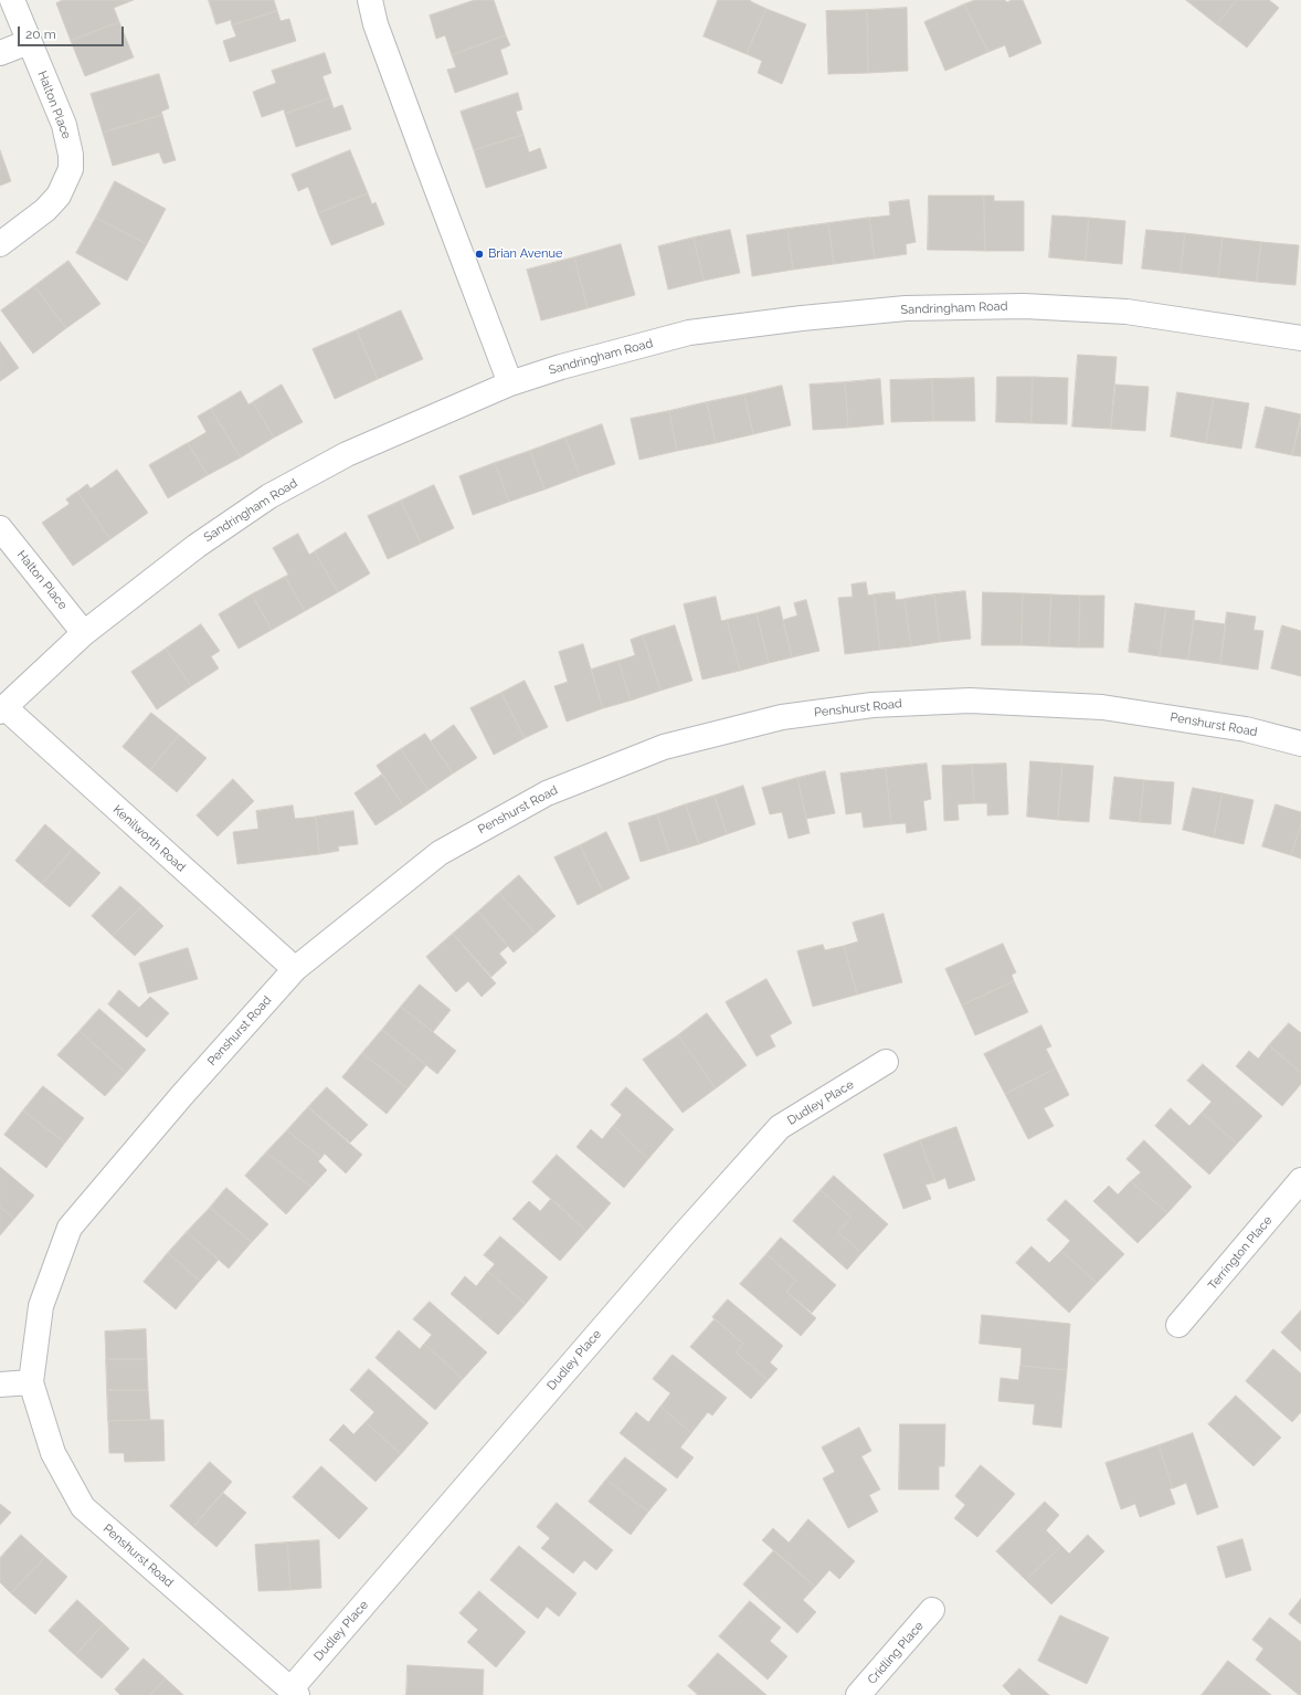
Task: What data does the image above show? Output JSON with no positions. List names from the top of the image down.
{
  "streets": {
    "street": [
      "Halton Place",
      "Sandringham Road",
      "Penshurst Road",
      "Kenilworth Road",
      "Dudley Place",
      "Terrington Place",
      "Cridling Place"
    ]
  },
  "crossings": [
    ["Halton Place", "Sandringham Road"],
    ["Sandringham Road", "Kenilworth Road"],
    ["Penshurst Road", "Kenilworth Road"],
    ["Penshurst Road", "Dudley Place"]
  ],
  "places": ["Brian Avenue"],
  "scale_bar": "20 m"
}
